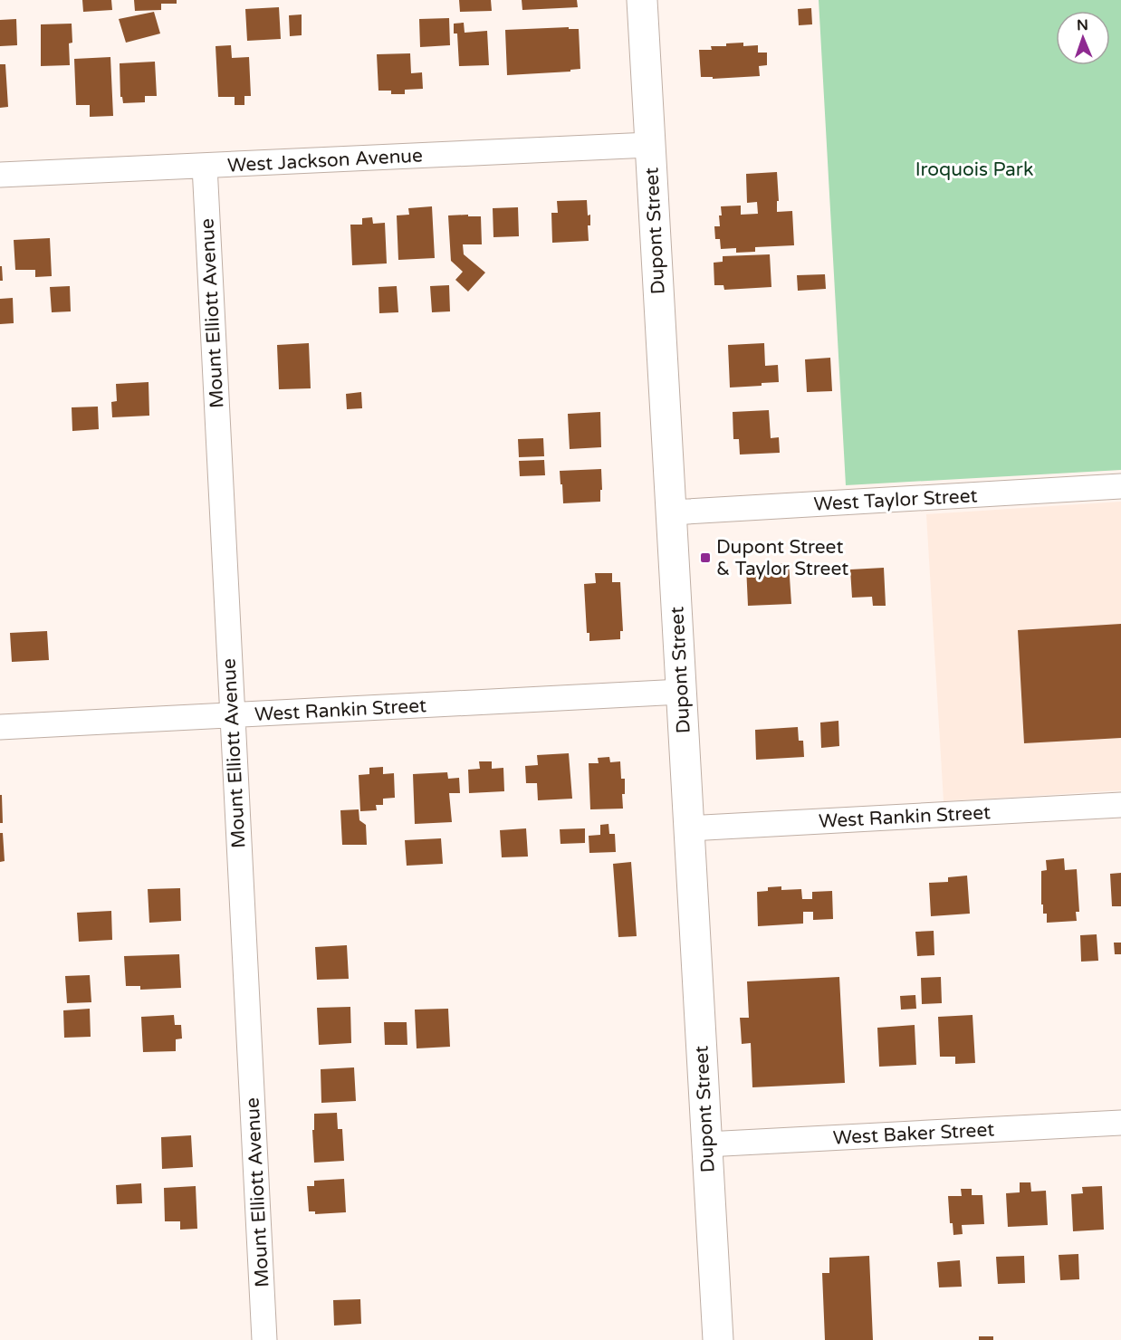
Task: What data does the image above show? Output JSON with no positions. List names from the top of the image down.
{
  "streets": {
    "street": [
      "West Jackson Avenue",
      "Dupont Street",
      "Mount Elliott Avenue",
      "West Taylor Street",
      "West Rankin Street",
      "West Baker Street"
    ]
  },
  "crossings": [
    ["West Jackson Avenue", "Dupont Street"],
    ["West Jackson Avenue", "Mount Elliott Avenue"],
    ["Dupont Street", "West Taylor Street"],
    ["Dupont Street", "West Rankin Street"],
    ["Dupont Street", "West Baker Street"],
    ["Mount Elliott Avenue", "West Rankin Street"]
  ],
  "parks": ["Iroquois Park"],
  "places": {
    "transit": ["Dupont Street & Taylor Street"]
  },
  "north": "top"
}
